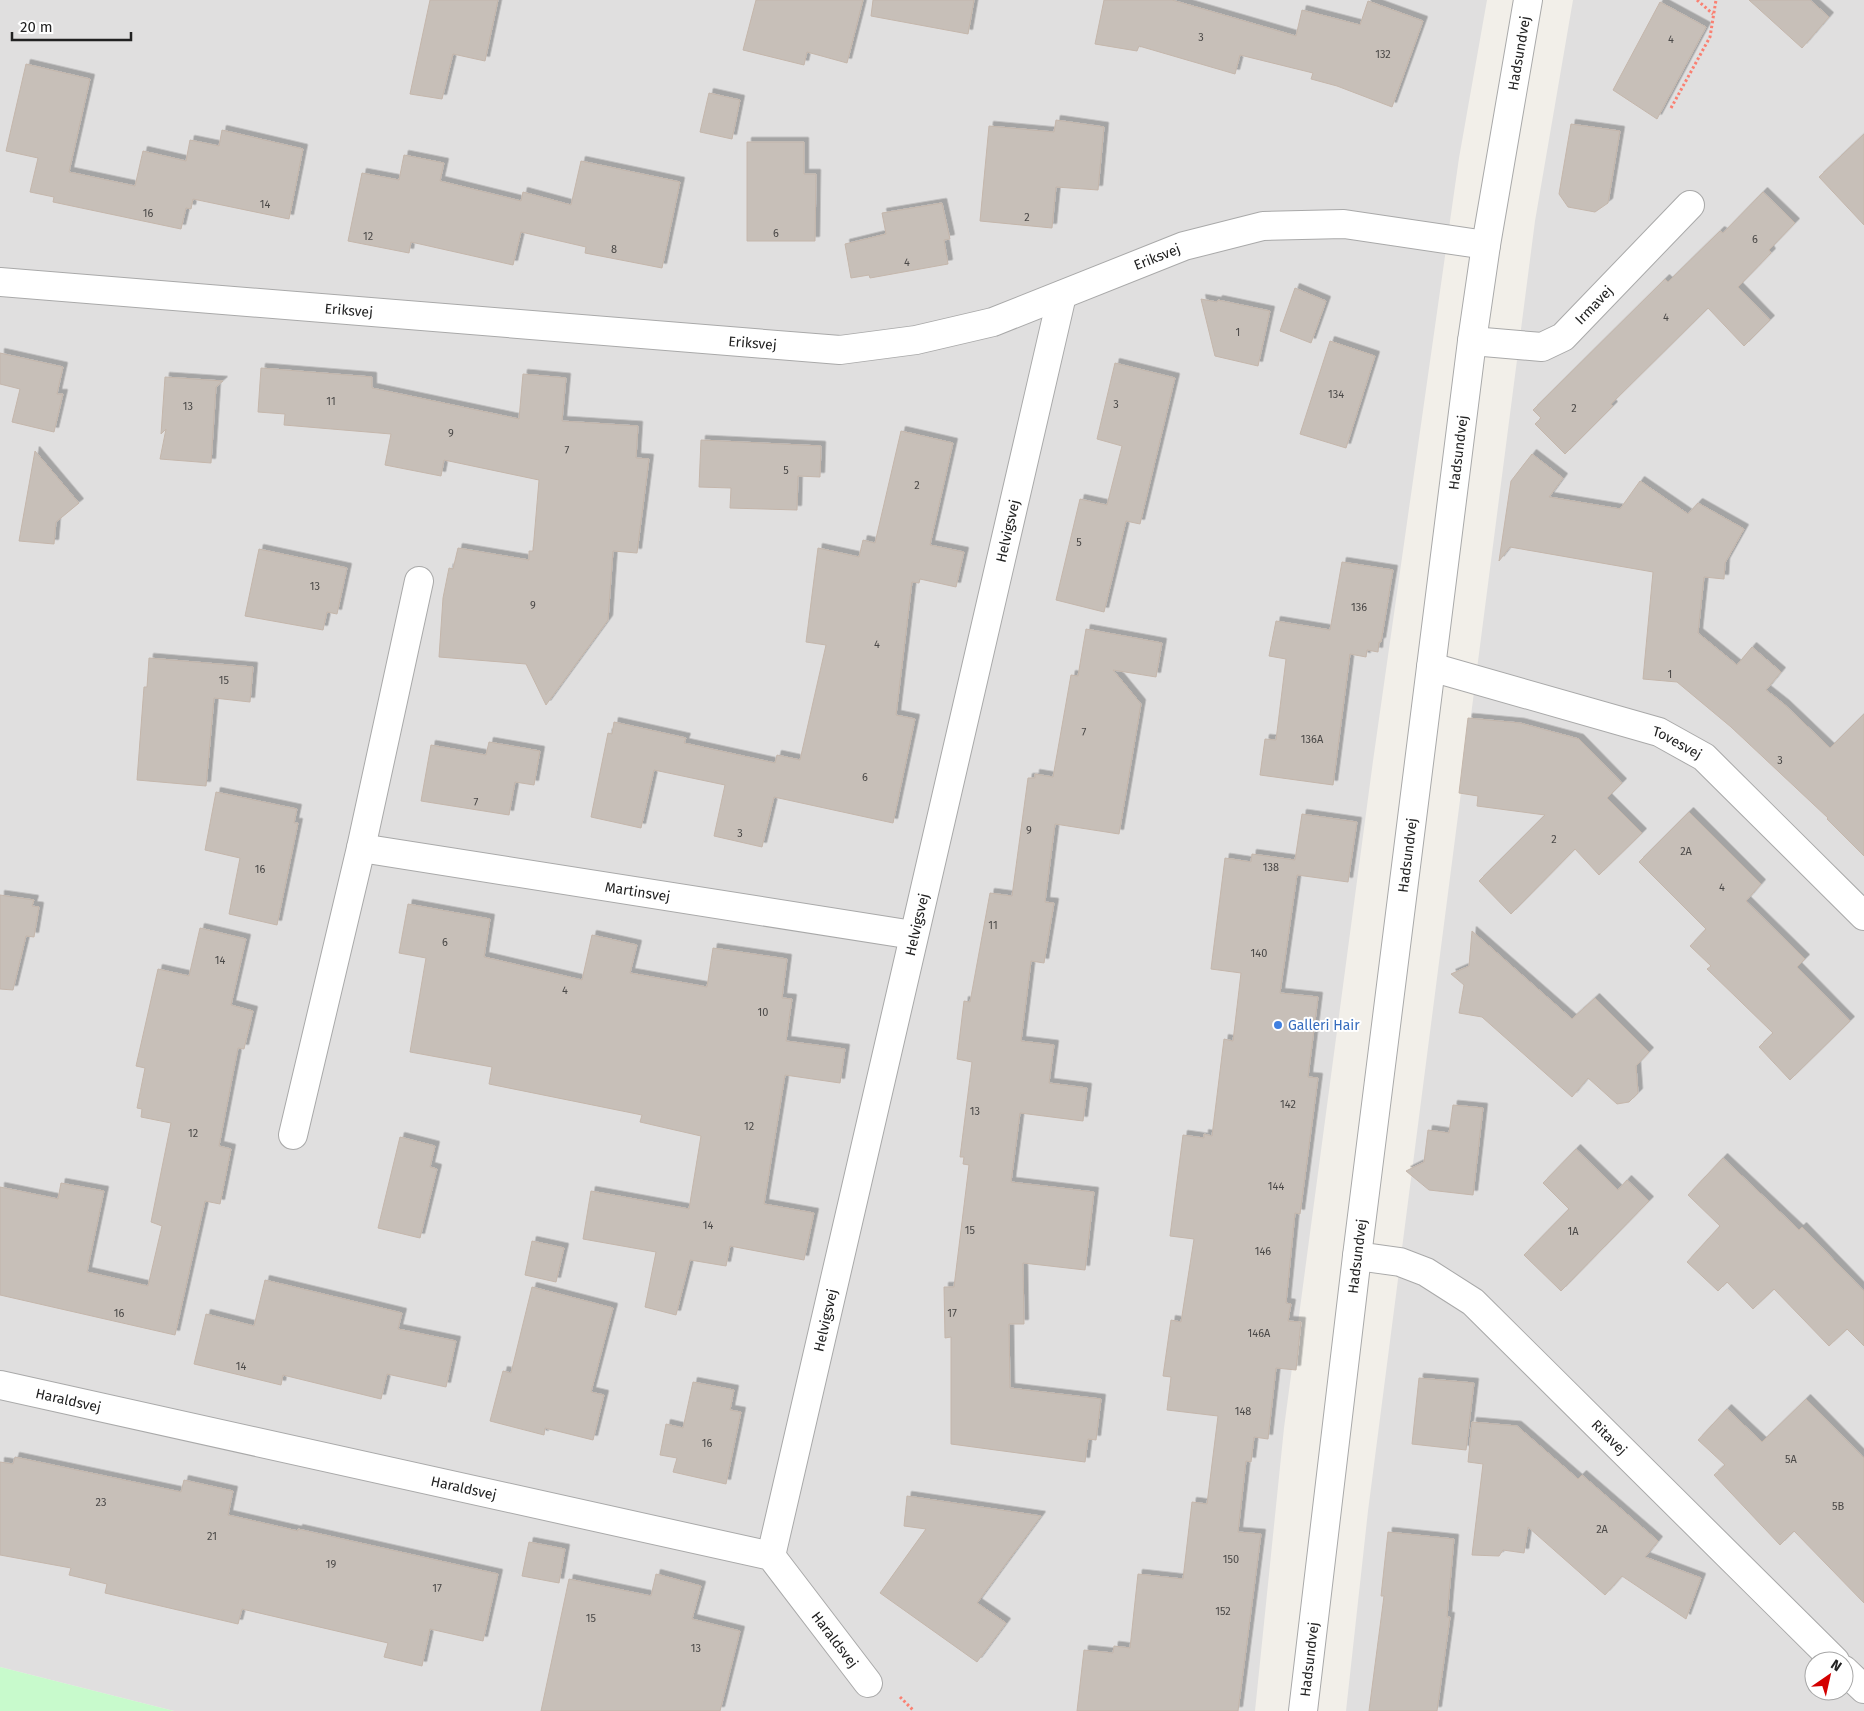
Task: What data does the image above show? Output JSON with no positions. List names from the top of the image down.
{
  "streets": {
    "street": [
      "Hadsundvej",
      "Eriksvej",
      "Irmavej",
      "Helvigsvej",
      "Tovesvej",
      "Martinsvej",
      "Haraldsvej",
      "Ritavej"
    ]
  },
  "crossings": [
    ["Hadsundvej", "Eriksvej"],
    ["Hadsundvej", "Irmavej"],
    ["Hadsundvej", "Tovesvej"],
    ["Hadsundvej", "Ritavej"],
    ["Eriksvej", "Helvigsvej"],
    ["Helvigsvej", "Martinsvej"],
    ["Helvigsvej", "Haraldsvej"]
  ],
  "places": ["Galleri Hair"],
  "house_numbers": [
    "3",
    "4",
    "132",
    "14",
    "16",
    "2",
    "6",
    "12",
    "6",
    "8",
    "4",
    "4",
    "1",
    "134",
    "11",
    "3",
    "13",
    "2",
    "9",
    "7",
    "5",
    "2",
    "5",
    "13",
    "9",
    "136",
    "4",
    "1",
    "15",
    "7",
    "136A",
    "3",
    "6",
    "7",
    "9",
    "3",
    "2",
    "2A",
    "138",
    "16",
    "4",
    "11",
    "6",
    "140",
    "14",
    "4",
    "10",
    "142",
    "13",
    "12",
    "12",
    "144",
    "14",
    "15",
    "1A",
    "146",
    "16",
    "17",
    "146A",
    "14",
    "148",
    "16",
    "5A",
    "23",
    "5B",
    "2A",
    "21",
    "150",
    "19",
    "17",
    "152",
    "15",
    "13"
  ],
  "scale_bar": "20 m",
  "north": "top right"
}
